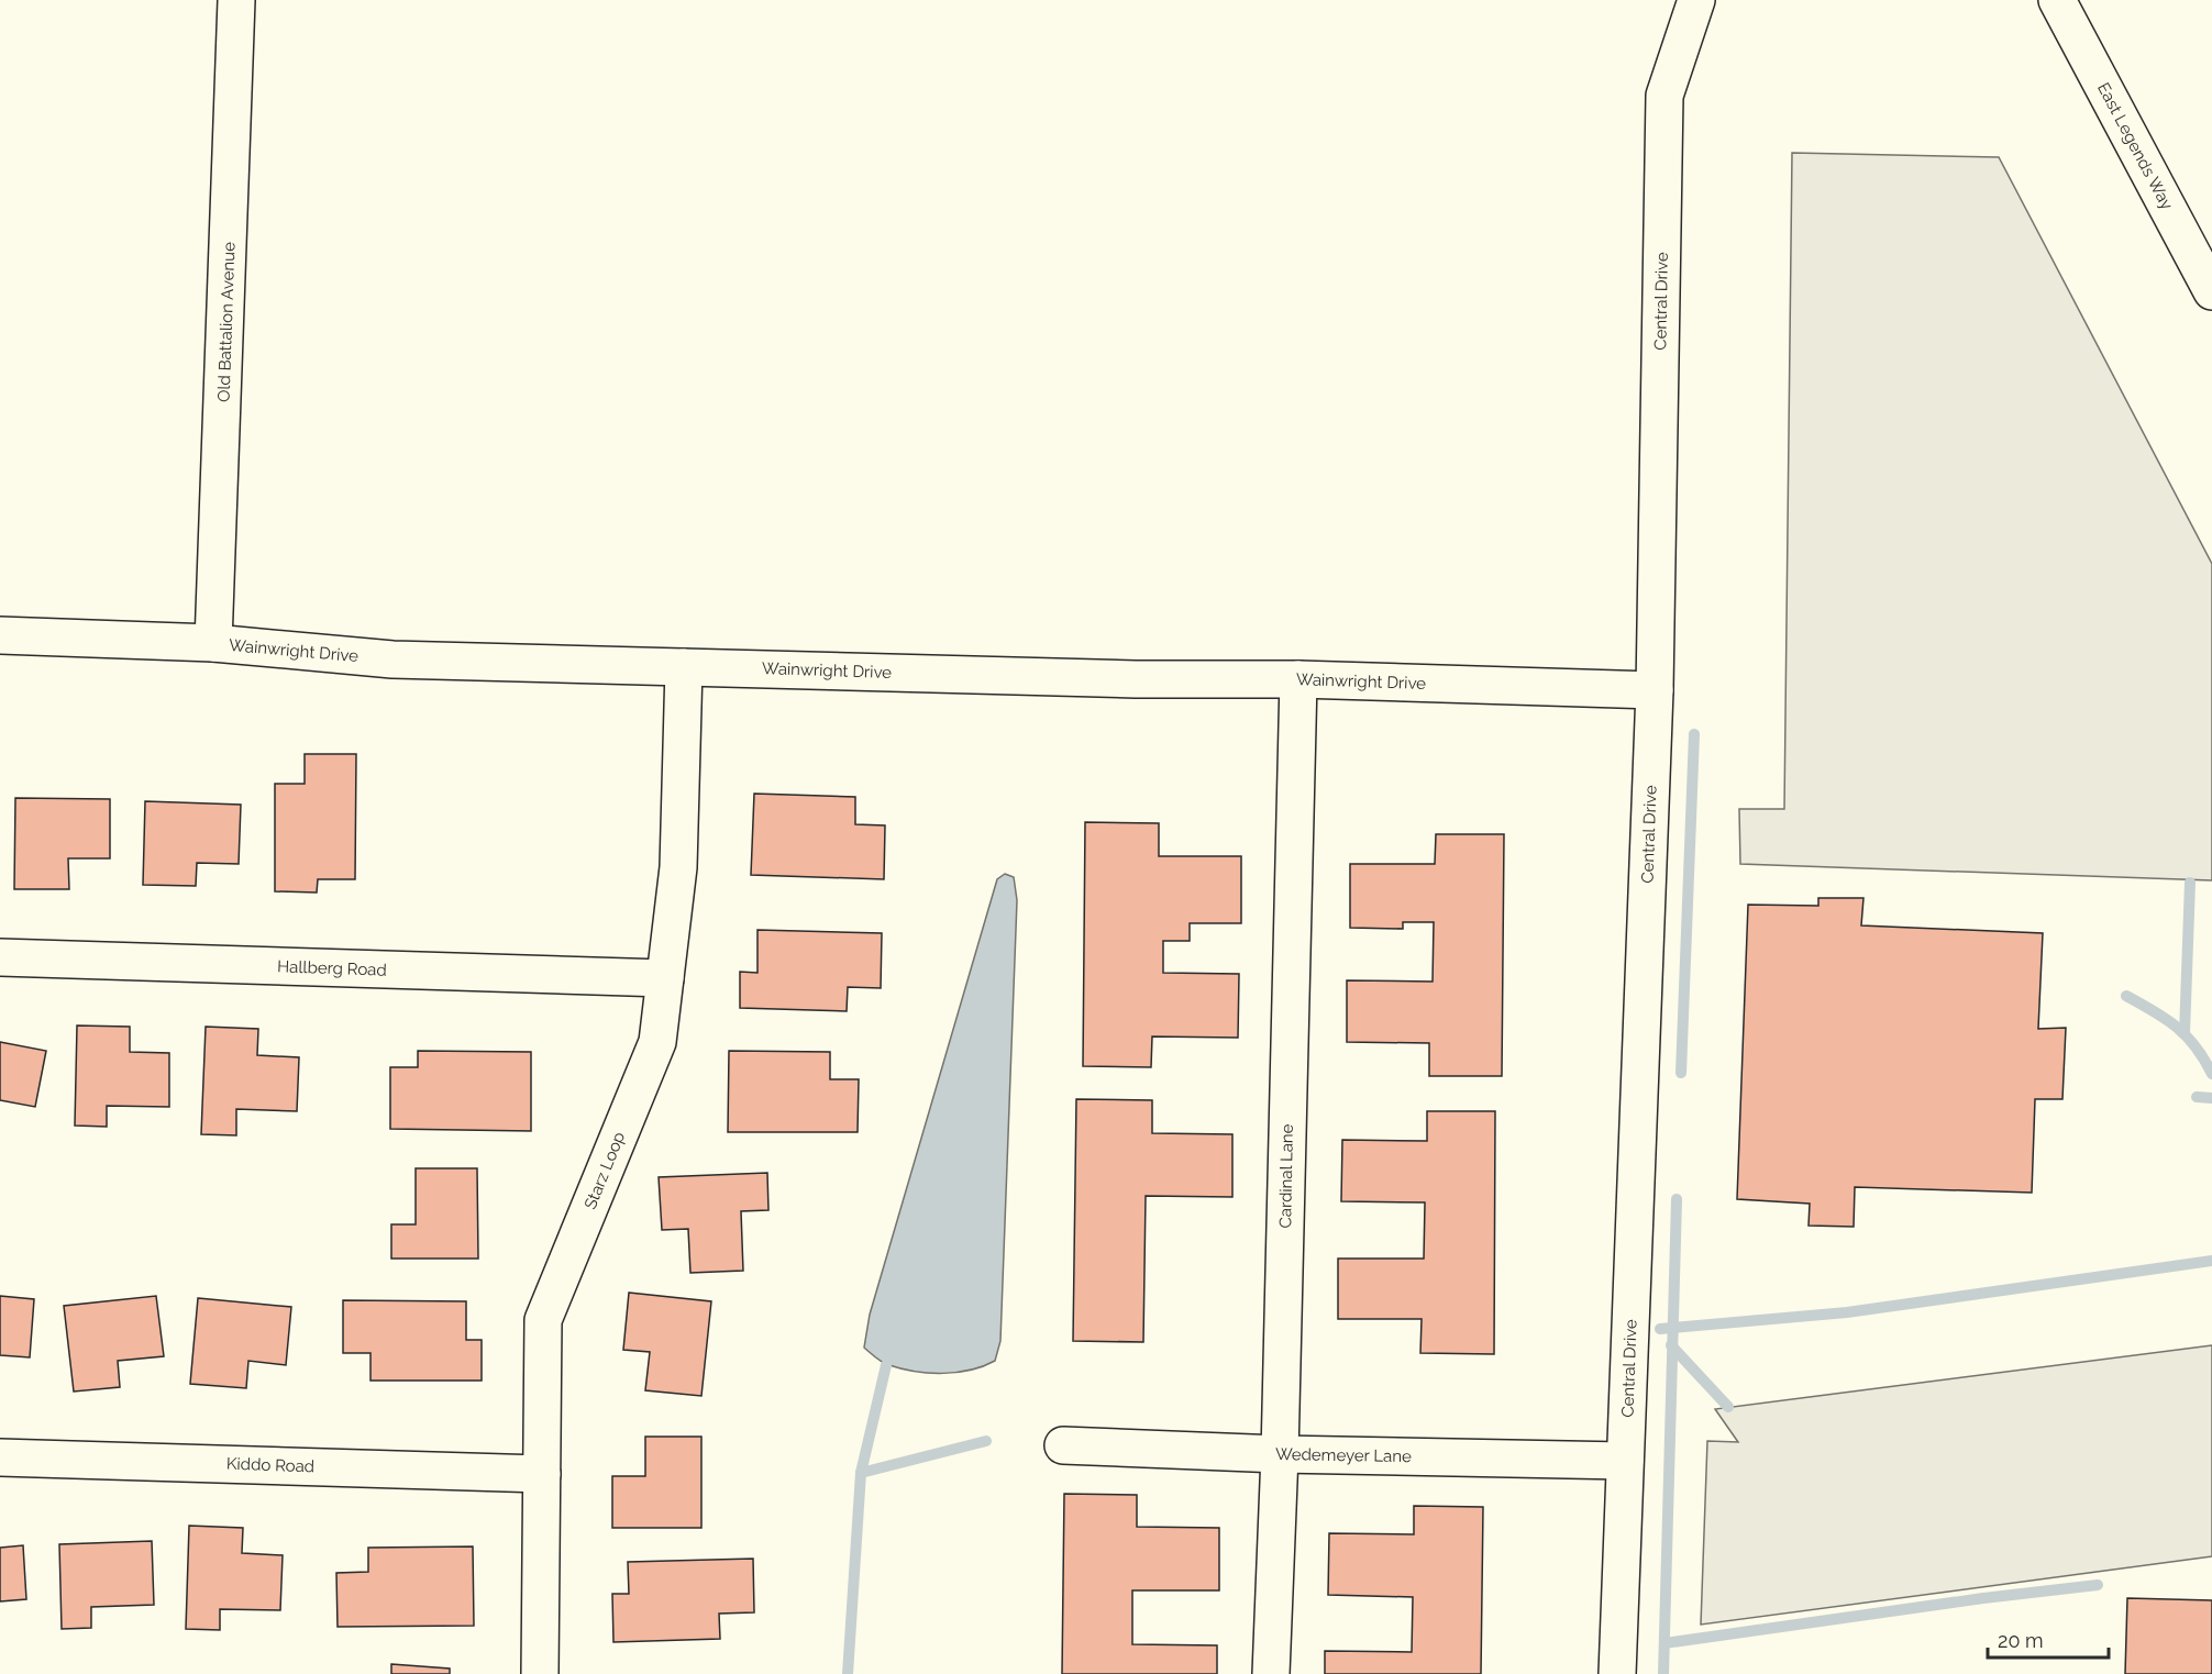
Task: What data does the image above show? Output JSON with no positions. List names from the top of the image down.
{
  "streets": {
    "street": [
      "East Legends Way",
      "Central Drive",
      "Old Battalion Avenue",
      "Wainwright Drive",
      "Hallberg Road",
      "Starz Loop",
      "Cardinal Lane",
      "Wedemeyer Lane",
      "Kiddo Road"
    ]
  },
  "crossings": [
    ["Central Drive", "Wainwright Drive"],
    ["Central Drive", "Wedemeyer Lane"],
    ["Old Battalion Avenue", "Wainwright Drive"],
    ["Wainwright Drive", "Starz Loop"],
    ["Wainwright Drive", "Cardinal Lane"],
    ["Hallberg Road", "Starz Loop"],
    ["Starz Loop", "Kiddo Road"],
    ["Cardinal Lane", "Wedemeyer Lane"]
  ],
  "scale_bar": "20 m"
}
